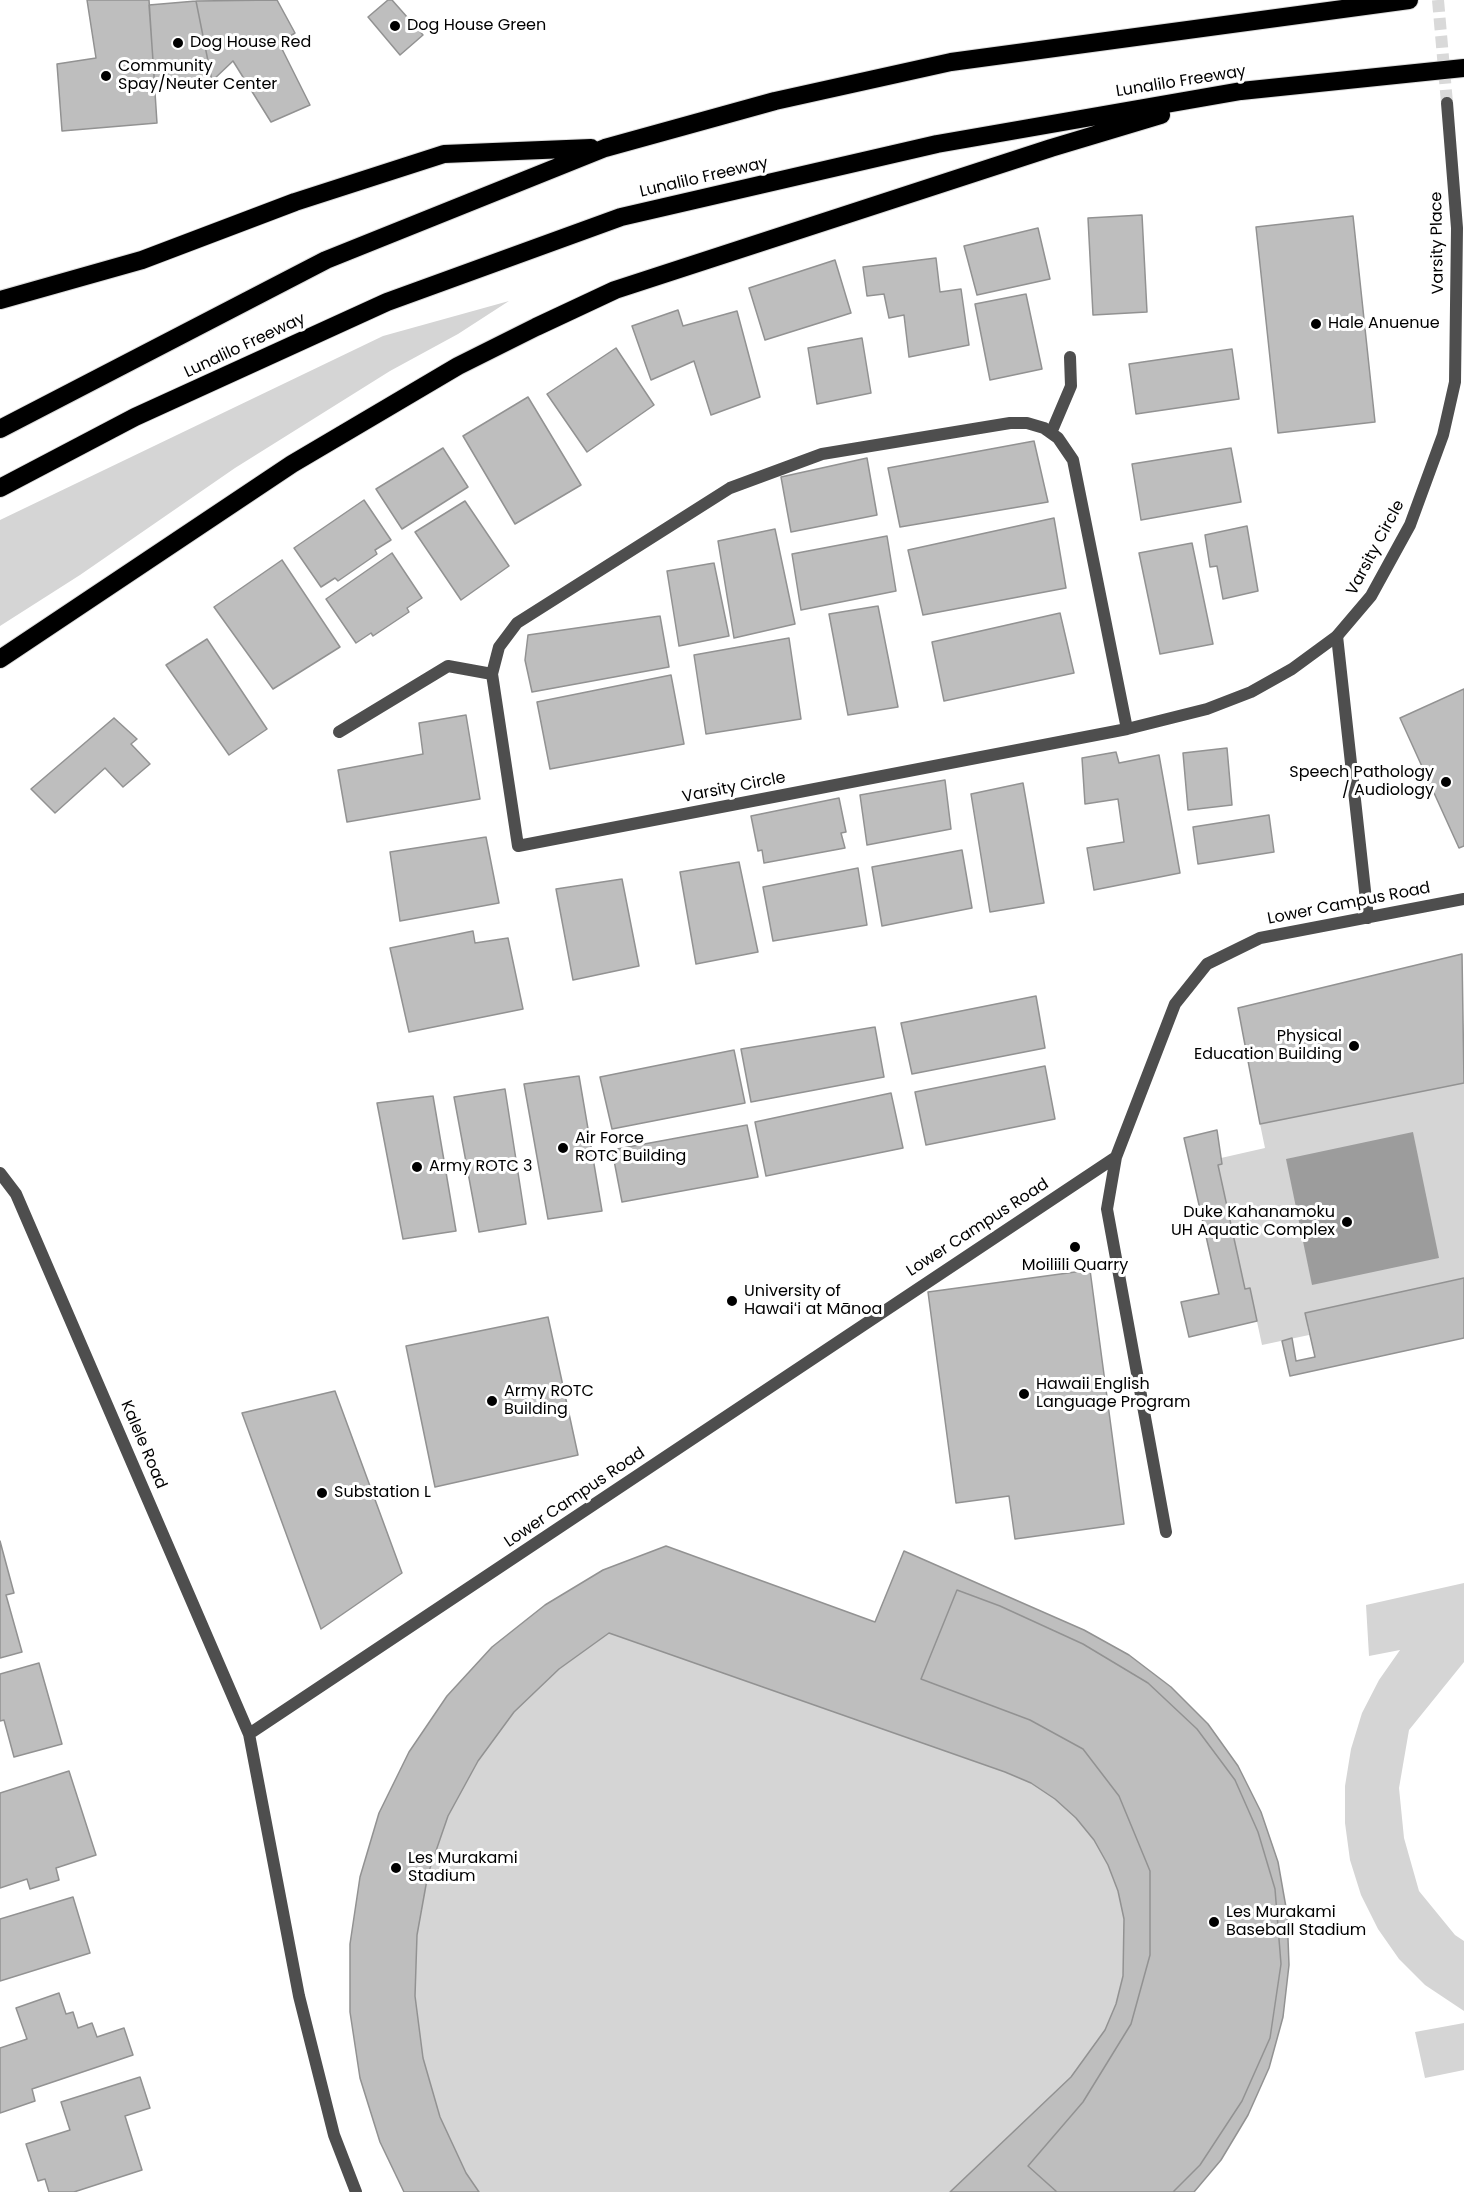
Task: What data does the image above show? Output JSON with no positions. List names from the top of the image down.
{
  "streets": {
    "highway": ["Lunalilo Freeway"],
    "street": [
      "Varsity Place",
      "Varsity Circle",
      "Lower Campus Road",
      "Kalele Road"
    ]
  },
  "crossings": [
    ["Varsity Place", "Varsity Circle"],
    ["Lower Campus Road", "Kalele Road"]
  ],
  "places": [
    "Dog House Green",
    "Dog House Red",
    "Community Spay/Neuter Center",
    "Hale Anuenue",
    "Speech Pathology / Audiology",
    "Physical Education Building",
    "Air Force ROTC Building",
    "Army ROTC 3",
    "Duke Kahanamoku UH Aquatic Complex",
    "Moiliili Quarry",
    "University of Hawaiʻi at Mānoa",
    "Hawaii English Language Program",
    "Army ROTC Building",
    "Substation L",
    "Les Murakami Stadium",
    "Les Murakami Baseball Stadium"
  ]
}
